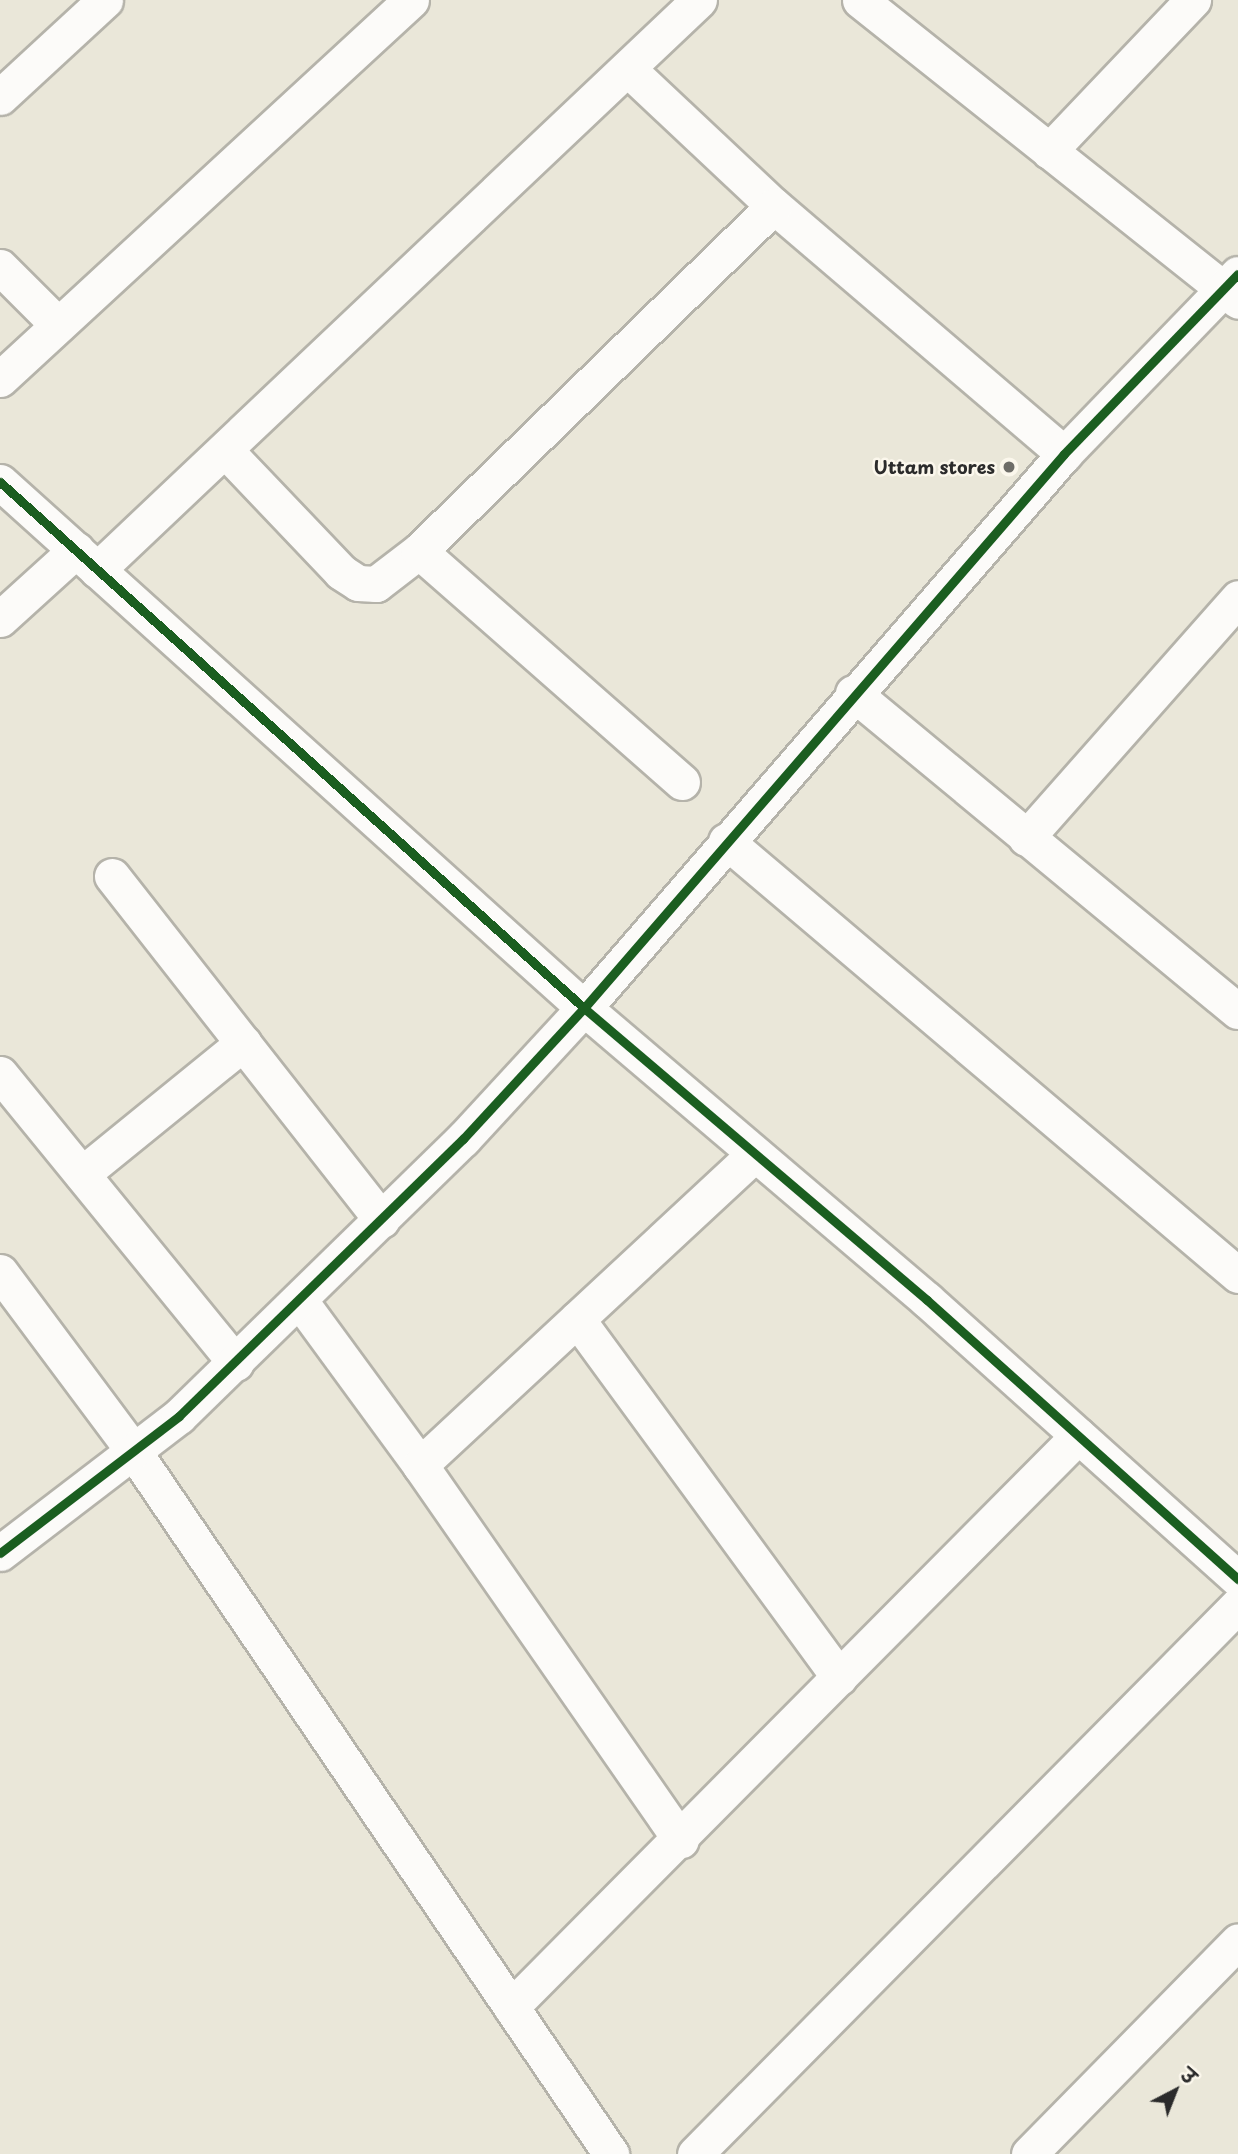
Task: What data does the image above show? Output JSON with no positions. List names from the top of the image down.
{
  "places": ["Uttam stores"],
  "north": "top right"
}
